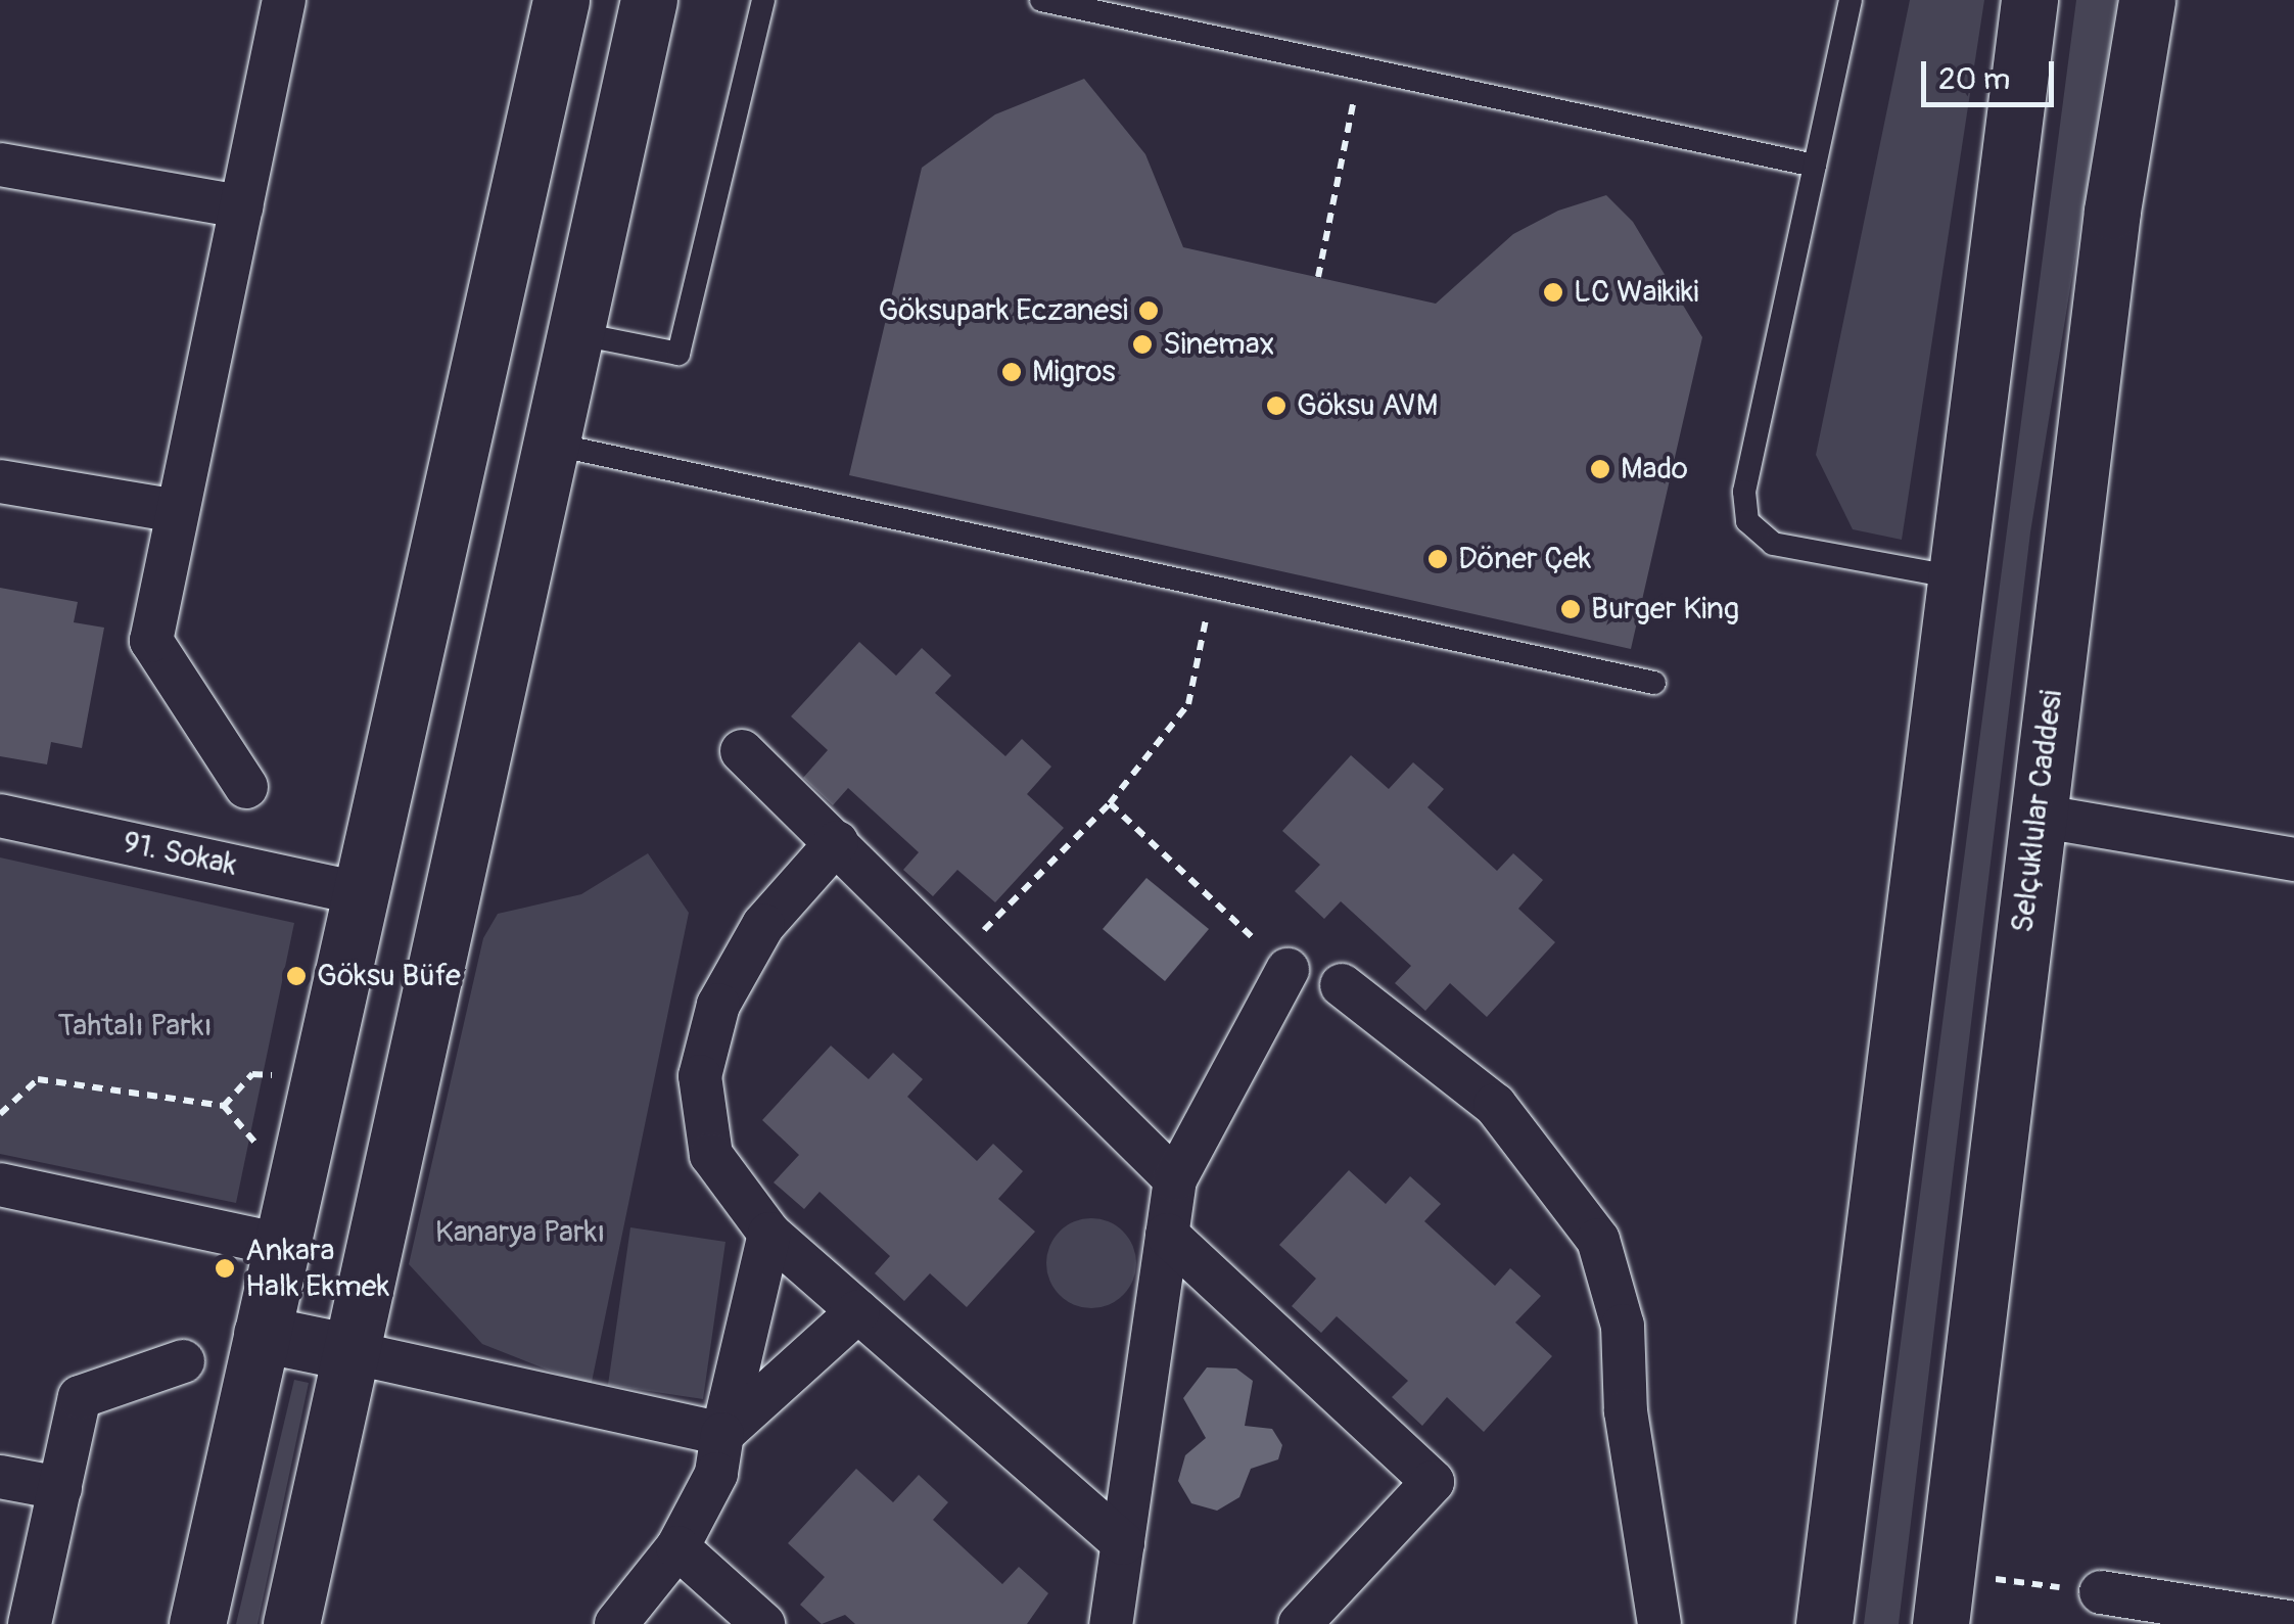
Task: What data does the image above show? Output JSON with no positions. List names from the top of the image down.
{
  "streets": {
    "street": ["Selçuklular Caddesi", "91. Sokak"]
  },
  "parks": ["Tahtalı Parkı", "Kanarya Parkı"],
  "places": [
    "LC Waikiki",
    "Göksupark Eczanesi",
    "Sinemax",
    "Migros",
    "Göksu AVM",
    "Mado",
    "Döner Çek",
    "Burger King",
    "Göksu Büfe",
    "Ankara Halk Ekmek"
  ],
  "scale_bar": "20 m"
}
